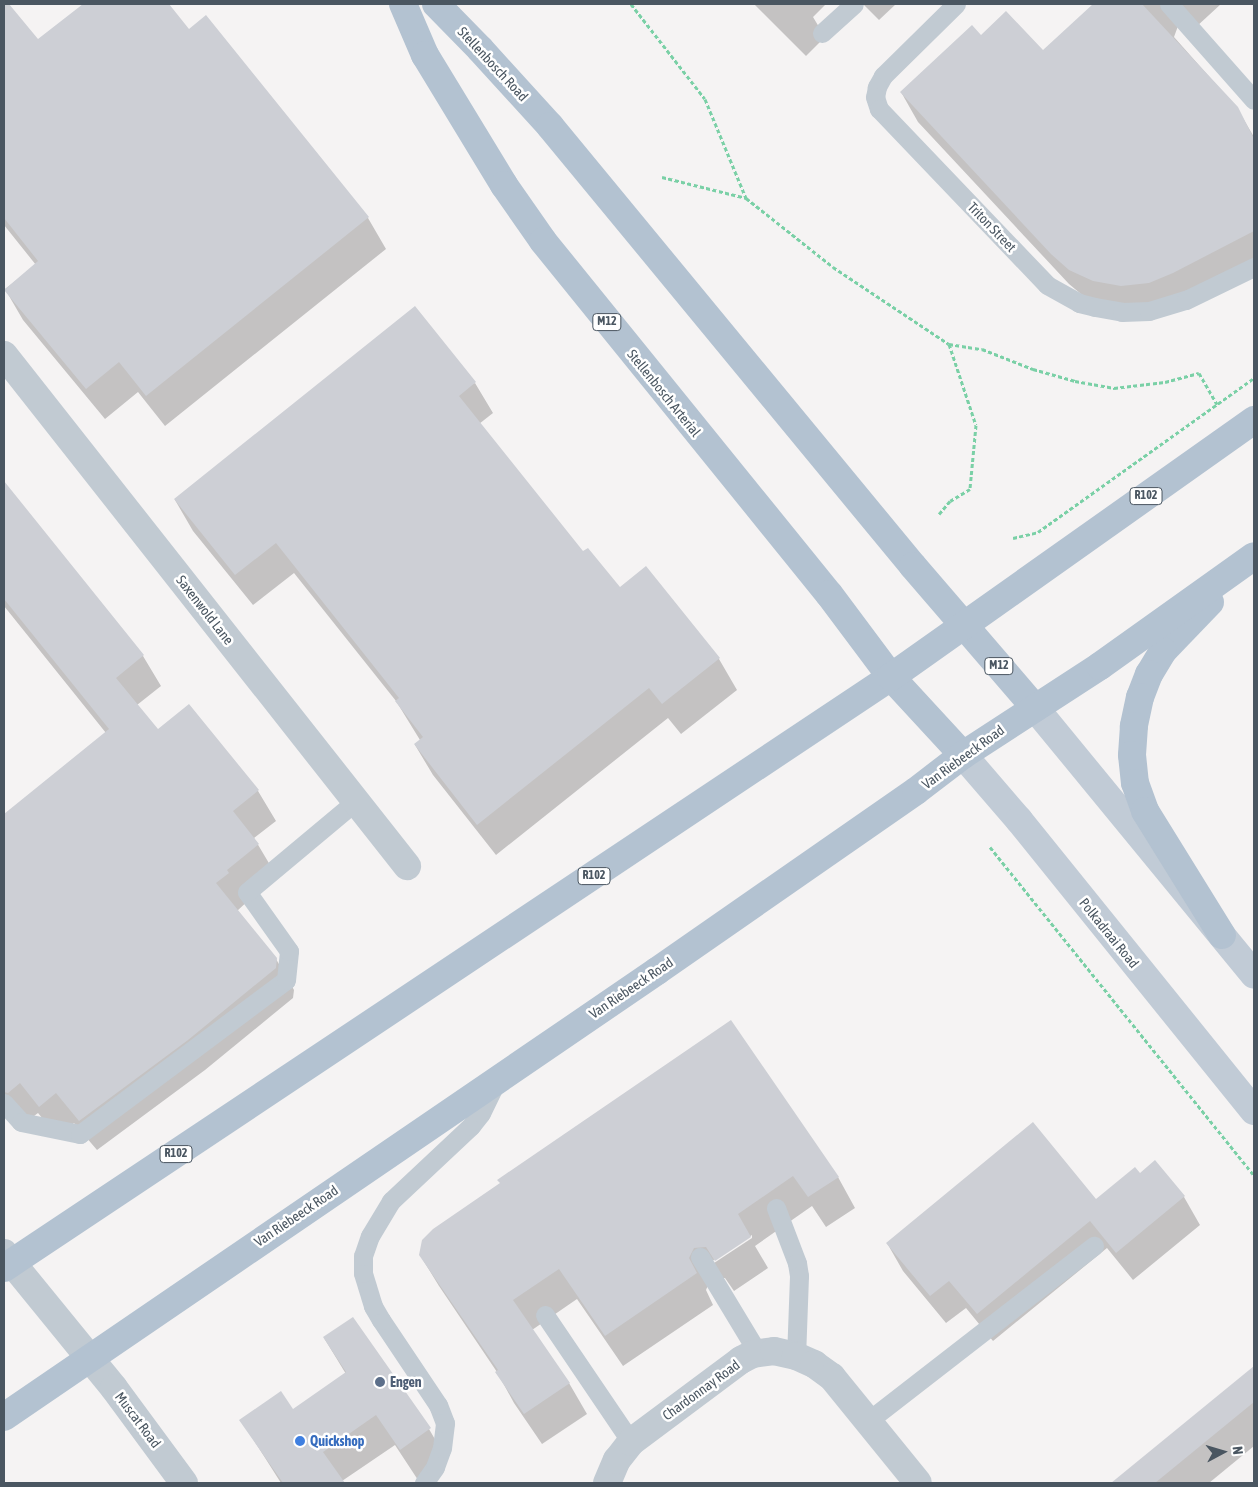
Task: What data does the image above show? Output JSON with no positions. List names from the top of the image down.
{
  "streets": {
    "main road": [
      "Stellenbosch Road",
      "M12",
      "Stellenbosch Arterial",
      "R102",
      "Van Riebeeck Road",
      "Polkadraai Road"
    ],
    "street": ["Saxenwold Lane", "Chardonnay Road", "Muscat Road"],
    "lane": ["Triton Street"]
  },
  "crossings": [
    ["Stellenbosch Road", "M12"],
    ["Stellenbosch Road", "R102"],
    ["M12", "R102"],
    ["M12", "Van Riebeeck Road"],
    ["Stellenbosch Arterial", "R102"],
    ["Stellenbosch Arterial", "Van Riebeeck Road"],
    ["Stellenbosch Arterial", "Polkadraai Road"],
    ["R102", "Muscat Road"],
    ["Van Riebeeck Road", "Polkadraai Road"],
    ["Van Riebeeck Road", "Muscat Road"]
  ],
  "places": ["Engen", "Quickshop"],
  "north": "right"
}
